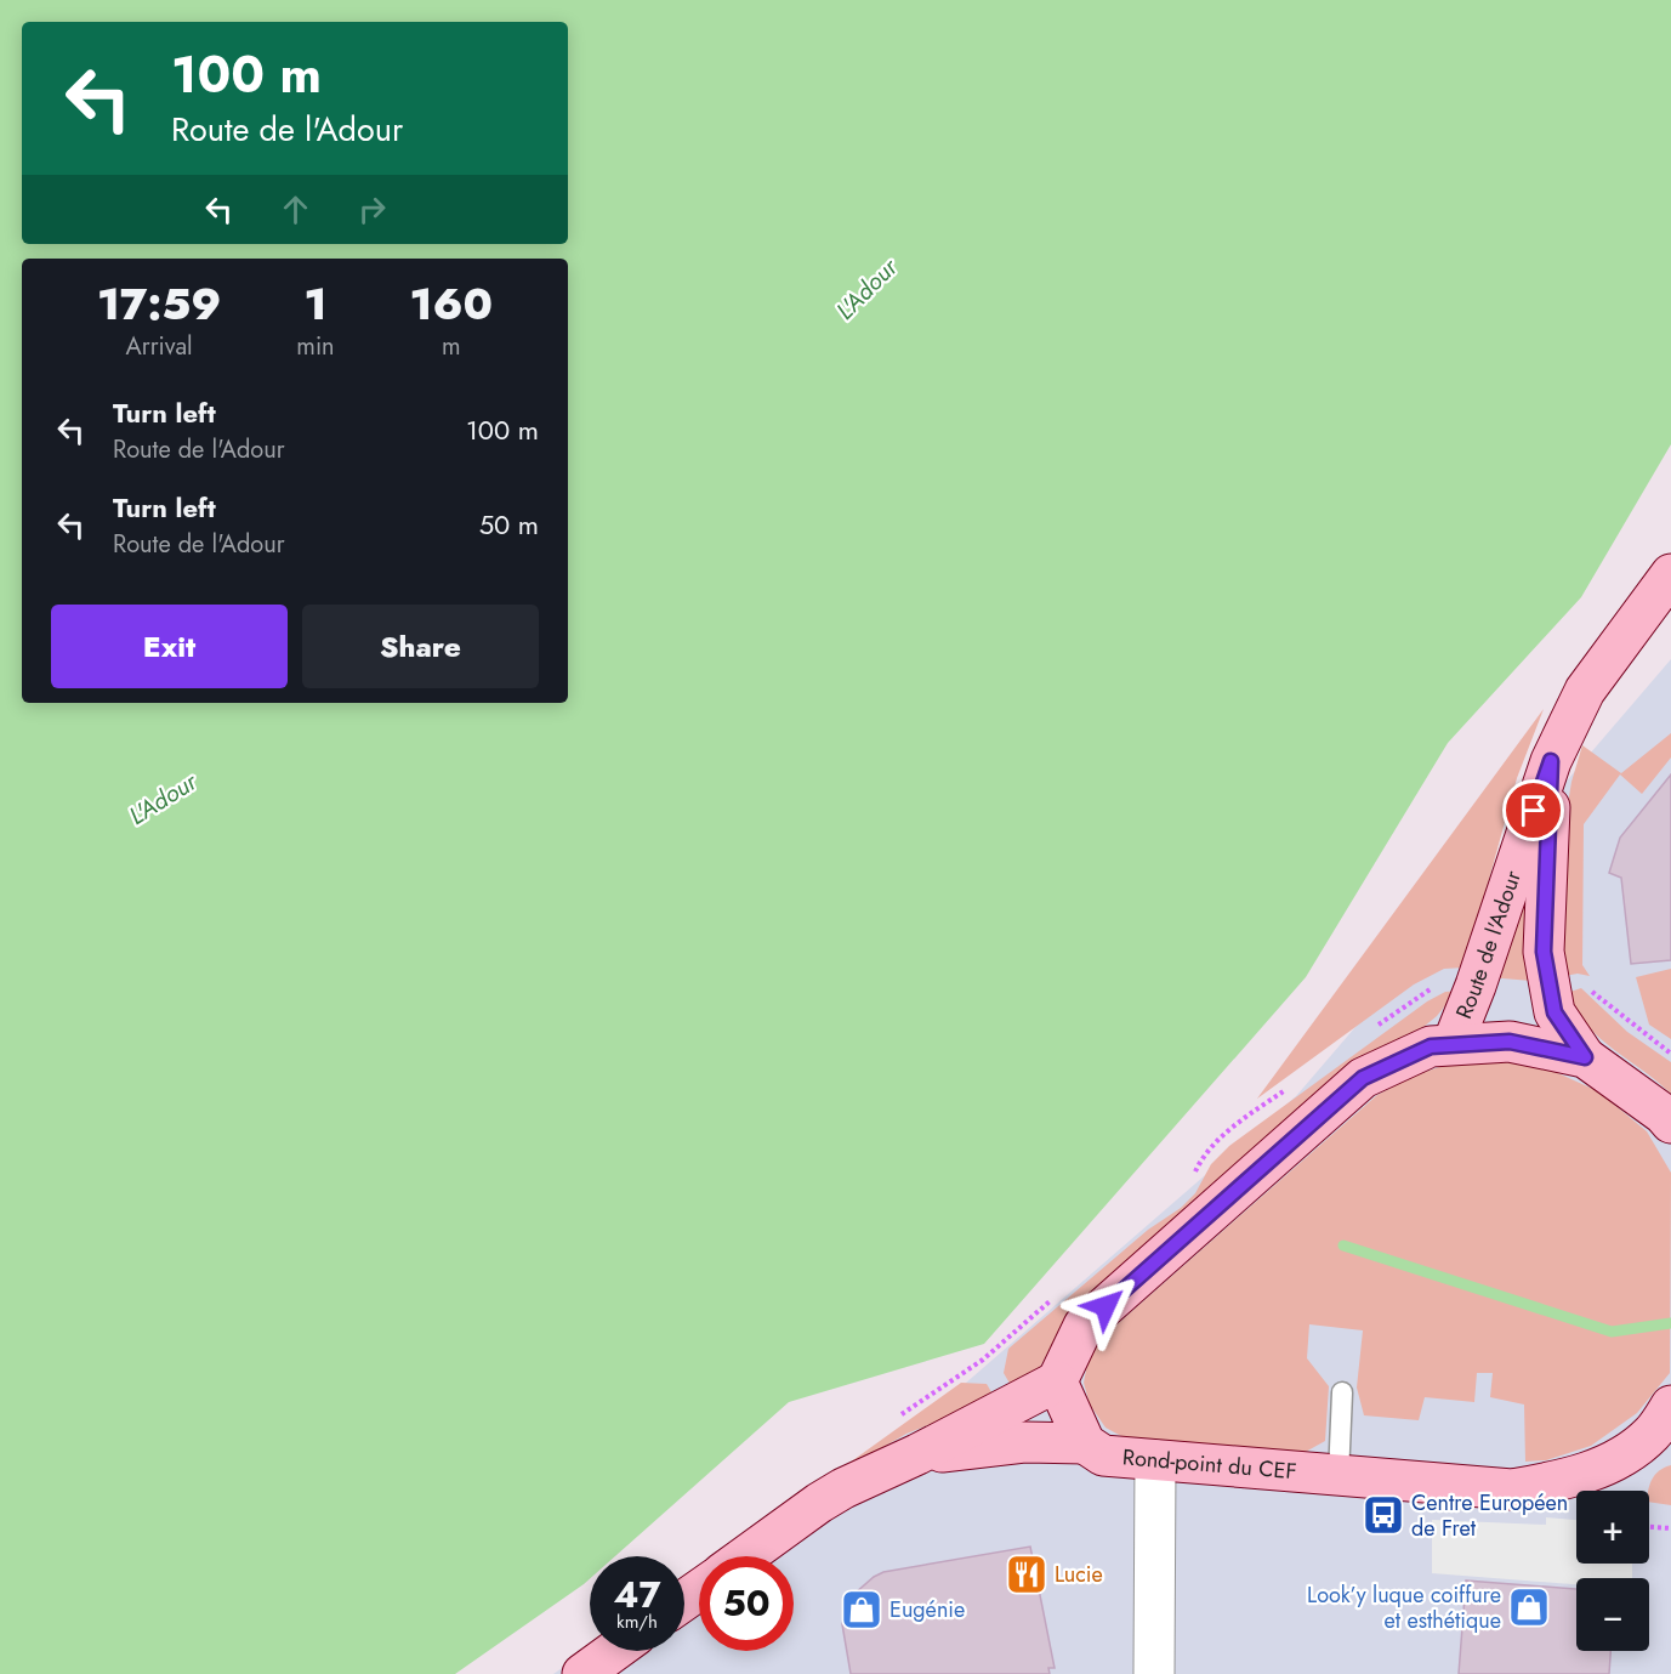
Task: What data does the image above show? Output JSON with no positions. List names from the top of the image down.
{
  "streets": {
    "main road": ["Route de l'Adour", "Rond-point du CEF"]
  },
  "water": ["L'Adour"],
  "places": {
    "bus stop": ["Centre Européen de Fret"],
    "restaurant": ["Lucie"],
    "shop": ["Look’y luque coiffure et esthétique", "Eugénie"]
  },
  "page": {
    "turn": ["100 m", "Route de l'Adour"],
    "eta": [
      "17:59",
      "Arrival",
      "1",
      "min",
      "160",
      "m"
    ],
    "list": [
      {
        "name": "Turn left",
        "note": "Route de l'Adour",
        "value": "100 m"
      },
      {
        "name": "Turn left",
        "note": "Route de l'Adour",
        "value": "50 m"
      }
    ],
    "buttons": ["Exit", "Share"],
    "map_buttons": ["+", "−"],
    "speed": "47 km/h",
    "limit": "50"
  }
}
